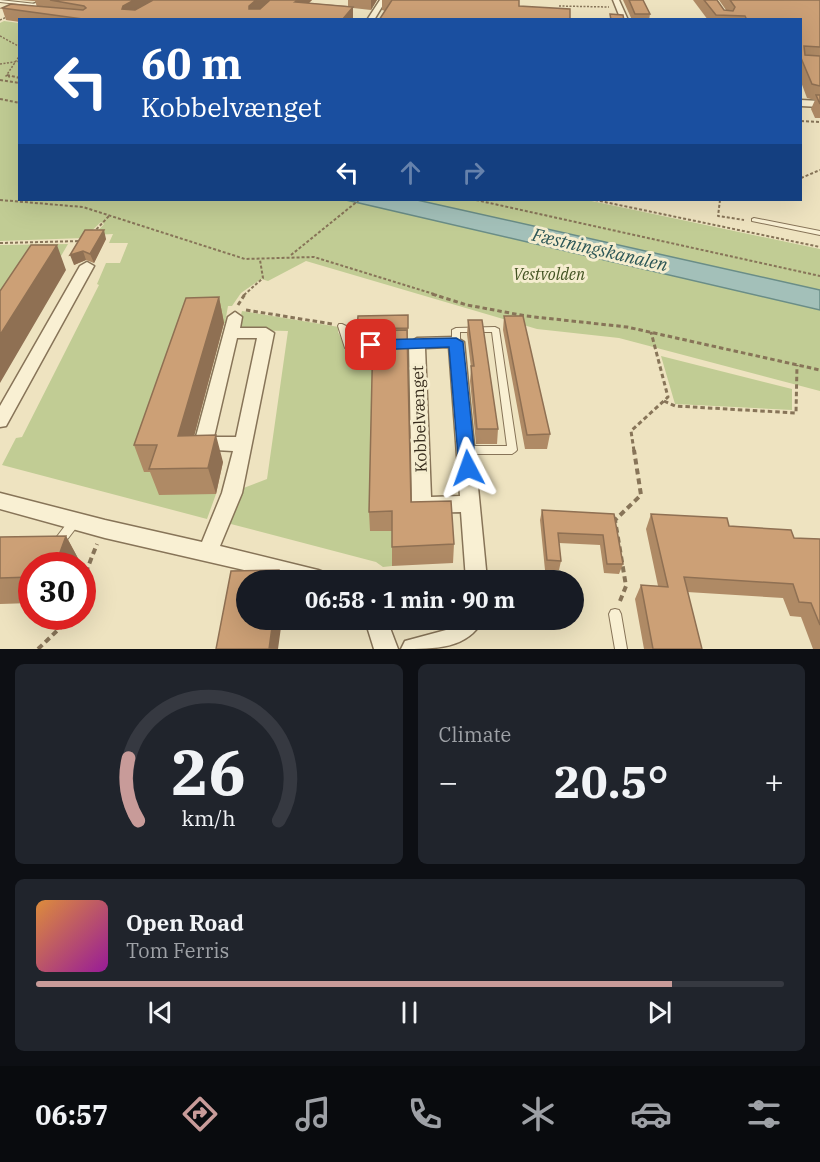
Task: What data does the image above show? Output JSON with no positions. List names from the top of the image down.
{
  "streets": {
    "street": ["Kobbelvænget"]
  },
  "water": ["Fæstningskanalen"],
  "parks": ["Vestvolden"],
  "page": {
    "turn": ["60 m", "Kobbelvænget"],
    "limit": "30",
    "trip": "06:58 · 1 min · 90 m",
    "tile": "Climate",
    "heat": ["−", "20.5°", "+"],
    "song": ["Open Road", "Tom Ferris"],
    "tabs": "06:57",
    "gauge": ["26", "km/h"]
  }
}
